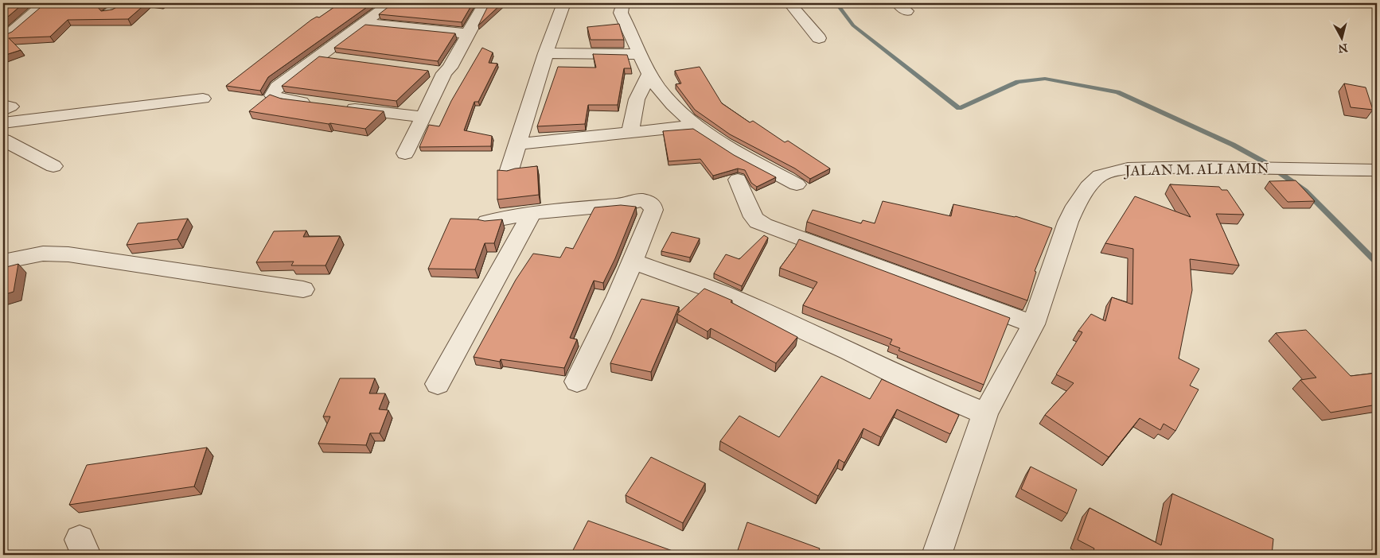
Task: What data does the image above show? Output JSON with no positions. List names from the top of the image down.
{
  "streets": {
    "street": ["JALAN M. ALI AMIN"]
  },
  "north": "bottom"
}
